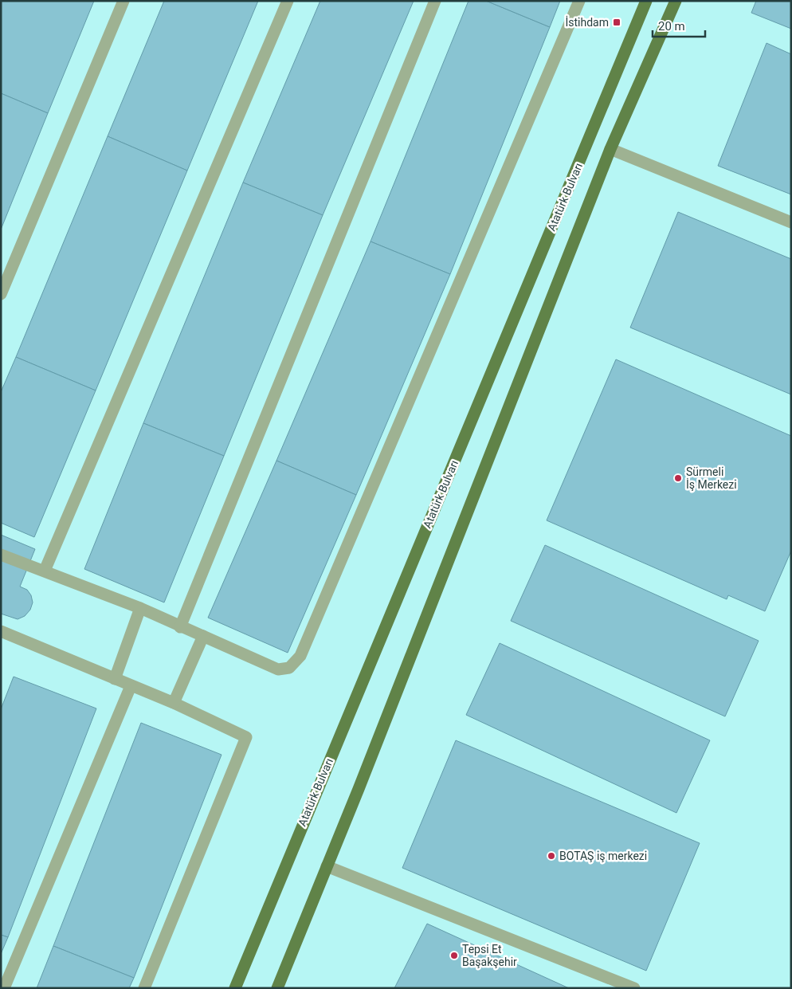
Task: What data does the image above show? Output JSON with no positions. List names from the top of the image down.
{
  "streets": {
    "main road": ["Atatürk Bulvarı"]
  },
  "places": {
    "transit": ["İstihdam"],
    "other": ["Sürmeli İş Merkezi", "BOTAŞ iş merkezi", "Tepsi Et Başakşehir"]
  },
  "scale_bar": "20 m"
}
